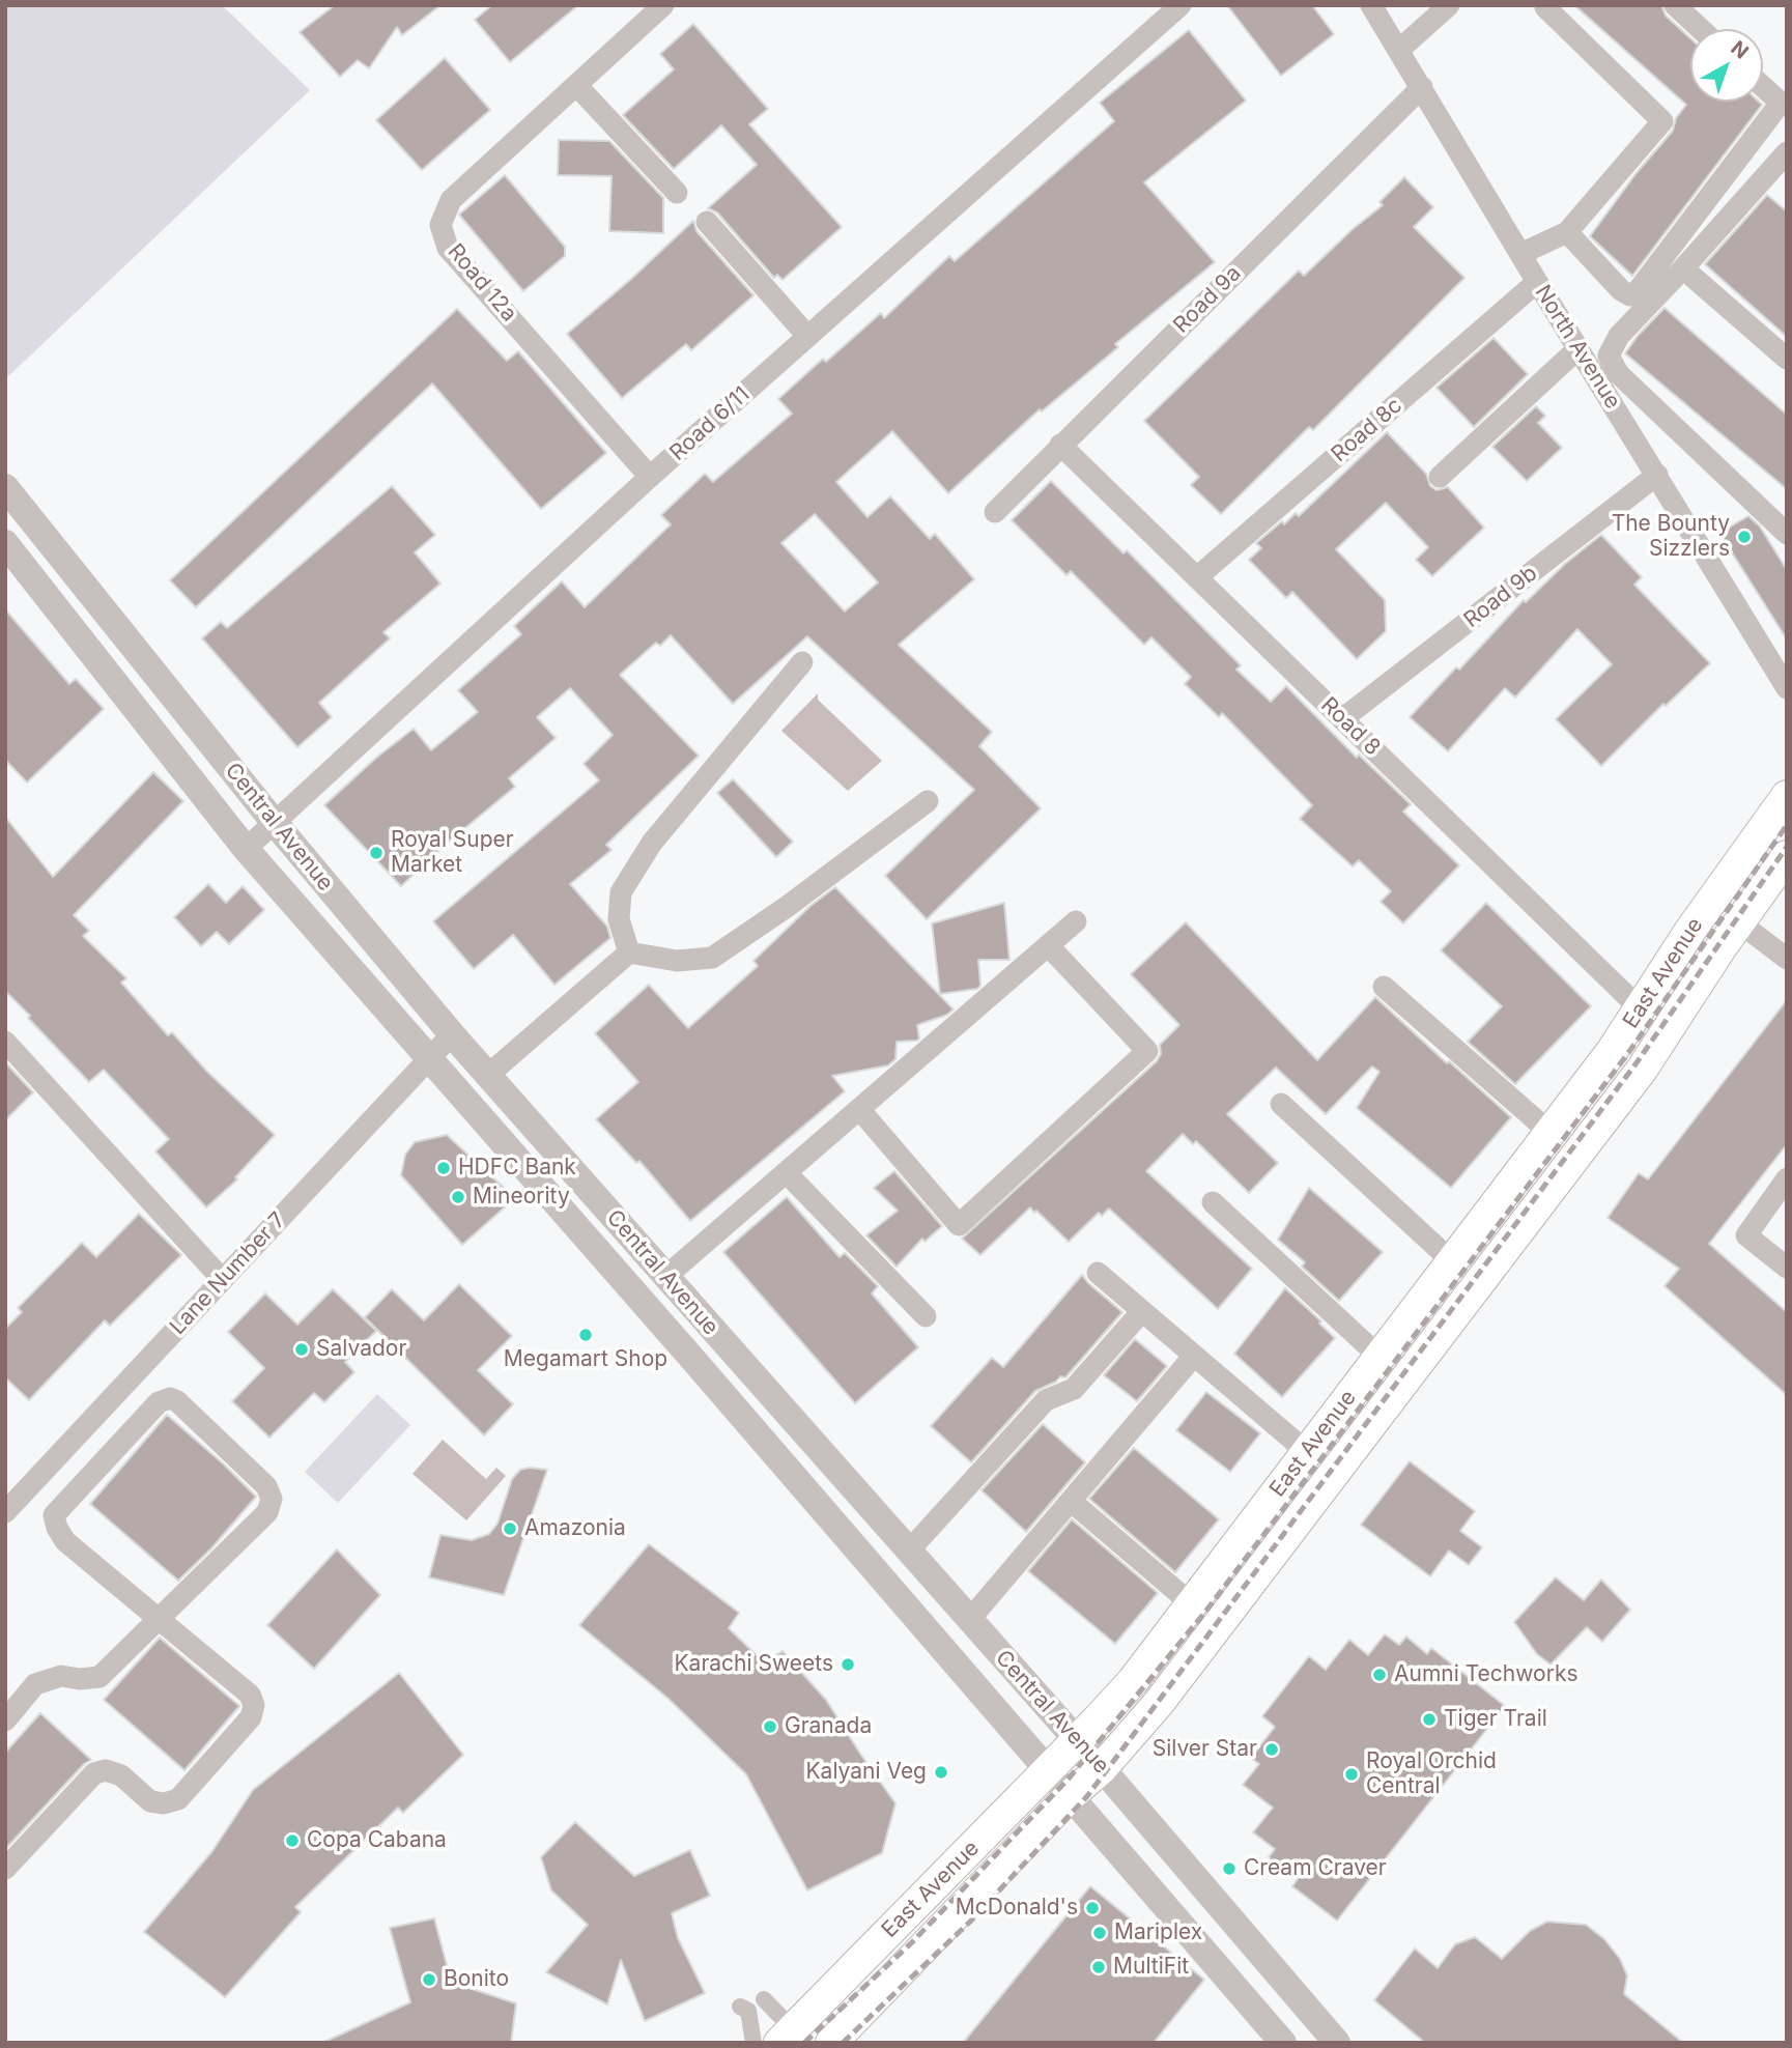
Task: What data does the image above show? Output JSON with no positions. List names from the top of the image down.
{
  "streets": {
    "main road": ["East Avenue"],
    "street": [
      "Road 12a",
      "Road 9a",
      "North Avenue",
      "Road 6/11",
      "Road 8c",
      "Road 9b",
      "Road 8",
      "Central Avenue",
      "Lane Number 7"
    ]
  },
  "crossings": [
    ["Road 12a", "Road 6/11"],
    ["Road 9a", "North Avenue"],
    ["Road 9a", "Road 8"],
    ["North Avenue", "Road 8c"],
    ["North Avenue", "Road 9b"],
    ["Road 6/11", "Central Avenue"],
    ["Road 8c", "Road 8"],
    ["Road 9b", "Road 8"],
    ["Road 8", "East Avenue"],
    ["Central Avenue", "East Avenue"],
    ["Central Avenue", "Lane Number 7"]
  ],
  "places": [
    "The Bounty Sizzlers",
    "Royal Super Market",
    "HDFC Bank",
    "Mineority",
    "Megamart Shop",
    "Salvador",
    "Amazonia",
    "Karachi Sweets",
    "Aumni Techworks",
    "Tiger Trail",
    "Granada",
    "Silver Star",
    "Kalyani Veg",
    "Royal Orchid Central",
    "Copa Cabana",
    "Cream Craver",
    "McDonald's",
    "Mariplex",
    "MultiFit",
    "Bonito"
  ],
  "north": "top right"
}
